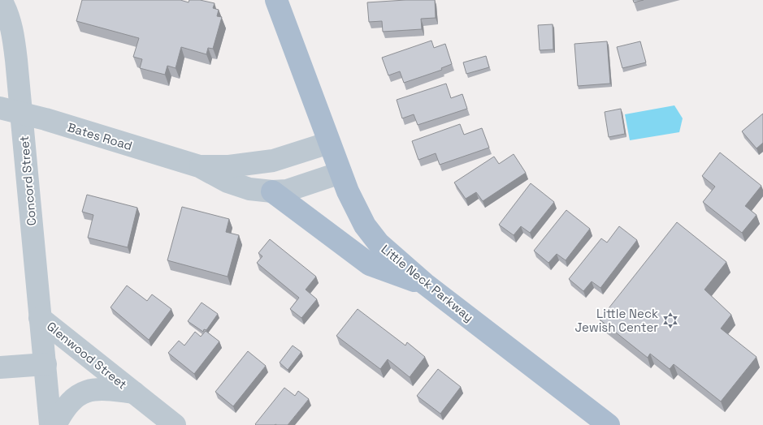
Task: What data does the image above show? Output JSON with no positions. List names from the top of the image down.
{
  "streets": {
    "main road": ["Little Neck Parkway"],
    "street": ["Bates Road", "Concord Street", "Glenwood Street"]
  },
  "crossings": [
    ["Bates Road", "Concord Street"],
    ["Bates Road", "Little Neck Parkway"],
    ["Concord Street", "Glenwood Street"]
  ],
  "places": {
    "synagogue": ["Little Neck Jewish Center"]
  }
}
